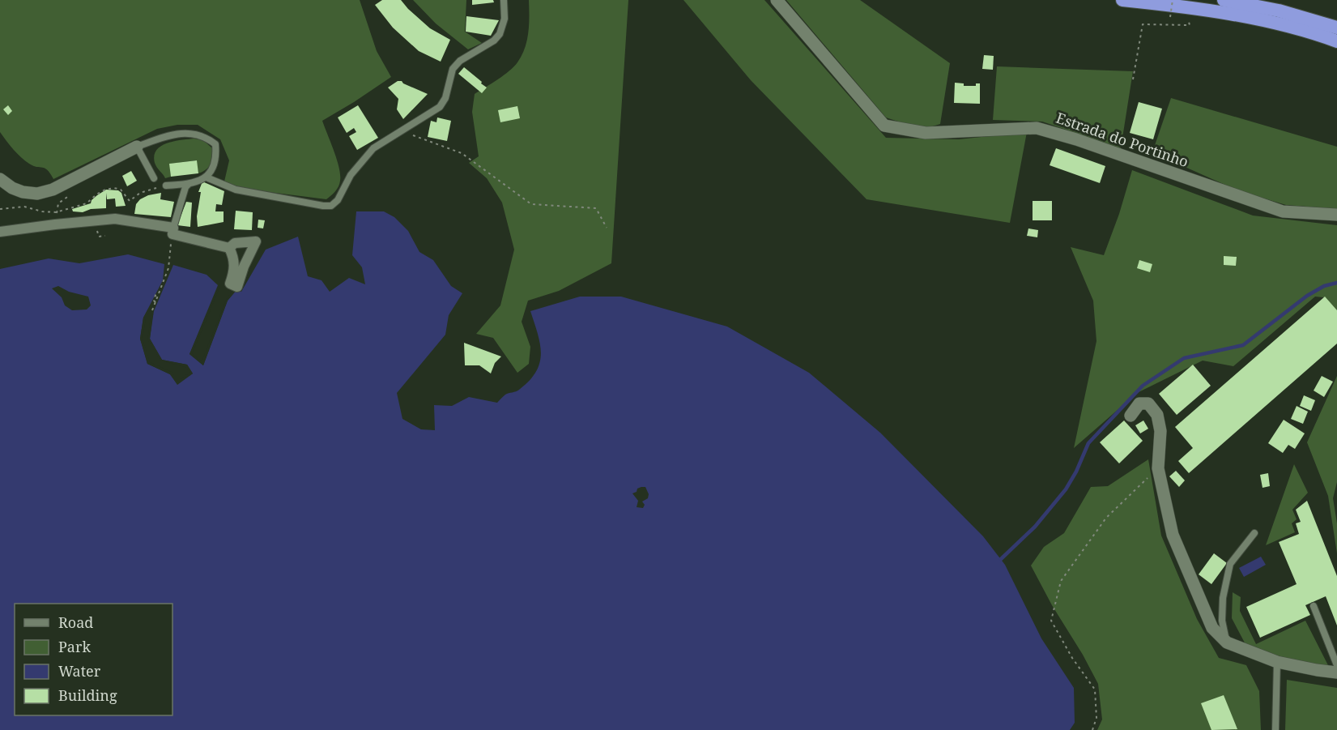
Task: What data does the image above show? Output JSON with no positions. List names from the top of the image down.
{
  "streets": {
    "street": ["Estrada do Portinho"]
  },
  "legend": [
    "Road",
    "Park",
    "Water",
    "Building"
  ]
}
